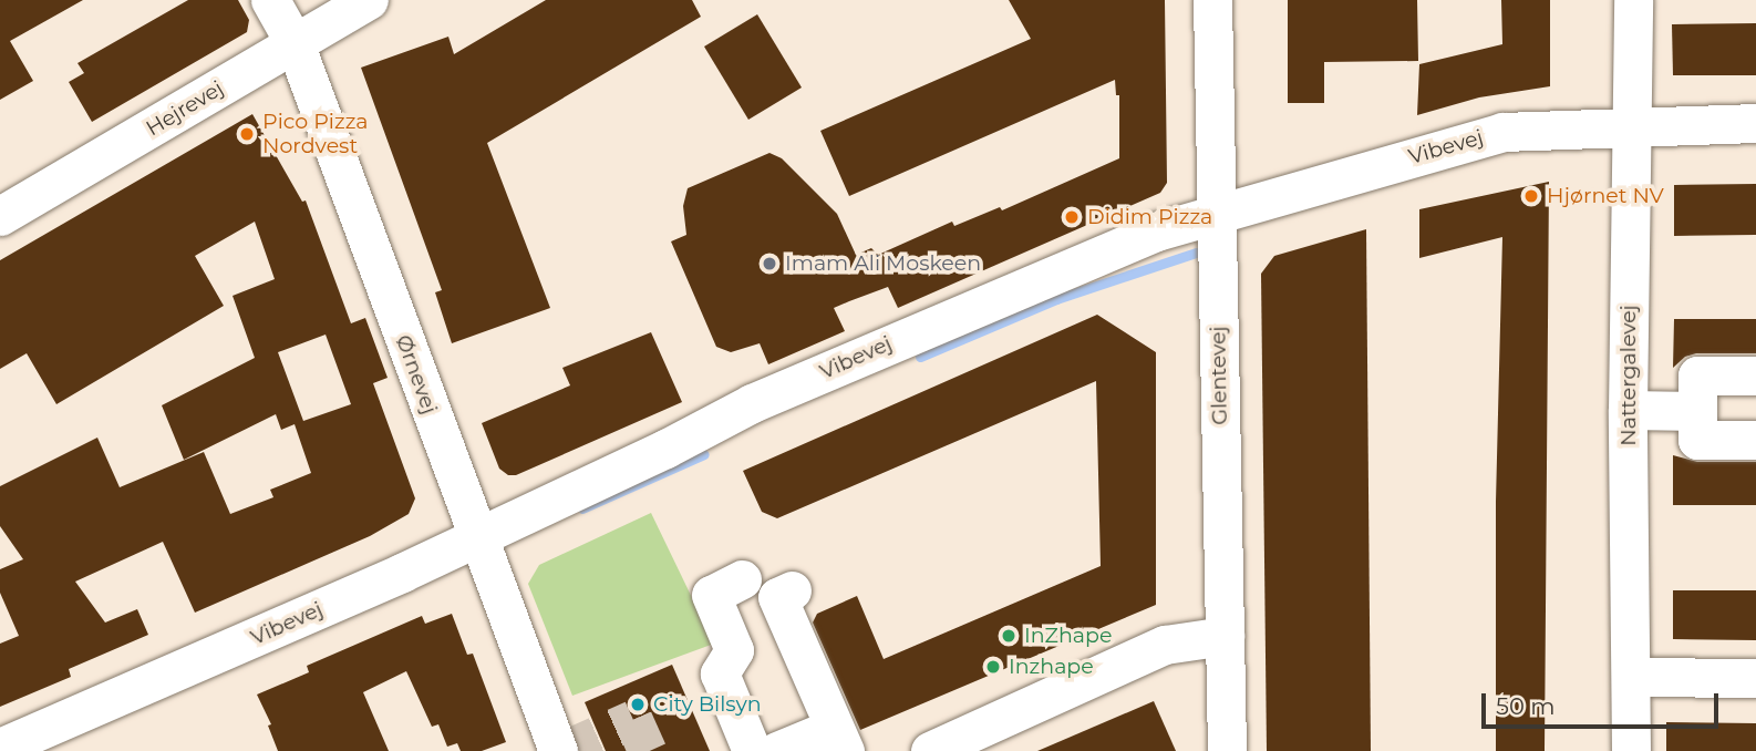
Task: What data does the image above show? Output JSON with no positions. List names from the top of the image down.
{
  "streets": {
    "street": [
      "Hejrevej",
      "Vibevej",
      "Ørnevej",
      "Glentevej",
      "Nattergalevej"
    ]
  },
  "crossings": [
    ["Hejrevej", "Ørnevej"],
    ["Vibevej", "Ørnevej"],
    ["Vibevej", "Glentevej"],
    ["Vibevej", "Nattergalevej"]
  ],
  "places": [
    "Pico Pizza Nordvest",
    "Hjørnet NV",
    "Didim Pizza",
    "Imam Ali Moskeen",
    "InZhape",
    "Inzhape",
    "City Bilsyn"
  ],
  "scale_bar": "50 m"
}
